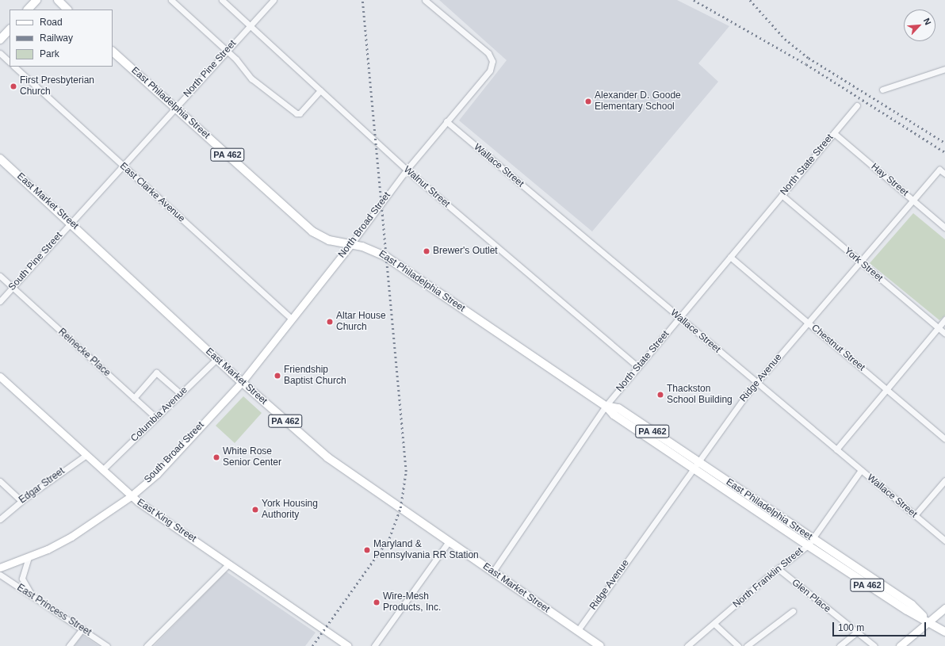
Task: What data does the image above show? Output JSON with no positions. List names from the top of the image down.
{
  "streets": {
    "main road": ["East Philadelphia Street", "PA 462", "East Market Street"],
    "street": [
      "North Pine Street",
      "North State Street",
      "Wallace Street",
      "Hay Street",
      "Walnut Street",
      "East Clarke Avenue",
      "North Broad Street",
      "South Pine Street",
      "York Street",
      "Chestnut Street",
      "Reinecke Place",
      "Ridge Avenue",
      "Columbia Avenue",
      "South Broad Street",
      "Edgar Street",
      "East King Street",
      "North Franklin Street",
      "Glen Place",
      "East Princess Street"
    ]
  },
  "crossings": [
    ["North Pine Street", "East Philadelphia Street"],
    ["North Pine Street", "Walnut Street"],
    ["North Pine Street", "East Clarke Avenue"],
    ["North Pine Street", "East Market Street"],
    ["North Pine Street", "South Pine Street"],
    ["East Philadelphia Street", "North State Street"],
    ["East Philadelphia Street", "North Broad Street"],
    ["East Philadelphia Street", "Ridge Avenue"],
    ["East Philadelphia Street", "North Franklin Street"],
    ["North State Street", "Wallace Street"],
    ["North State Street", "Hay Street"],
    ["North State Street", "Walnut Street"],
    ["North State Street", "East Market Street"],
    ["North State Street", "York Street"],
    ["North State Street", "Chestnut Street"],
    ["Wallace Street", "North Broad Street"],
    ["Wallace Street", "Ridge Avenue"],
    ["Wallace Street", "North Franklin Street"],
    ["Hay Street", "Ridge Avenue"],
    ["Walnut Street", "North Broad Street"],
    ["East Clarke Avenue", "North Broad Street"],
    ["East Market Street", "North Broad Street"],
    ["East Market Street", "South Pine Street"],
    ["East Market Street", "Ridge Avenue"],
    ["East Market Street", "Columbia Avenue"],
    ["East Market Street", "South Broad Street"],
    ["North Broad Street", "South Broad Street"],
    ["South Pine Street", "Reinecke Place"],
    ["York Street", "Ridge Avenue"],
    ["Chestnut Street", "Ridge Avenue"],
    ["Reinecke Place", "Columbia Avenue"],
    ["Columbia Avenue", "East King Street"],
    ["South Broad Street", "East King Street"],
    ["Edgar Street", "East King Street"],
    ["North Franklin Street", "Glen Place"]
  ],
  "places": [
    "First Presbyterian Church",
    "Alexander D. Goode Elementary School",
    "Brewer's Outlet",
    "Altar House Church",
    "Friendship Baptist Church",
    "Thackston School Building",
    "White Rose Senior Center",
    "York Housing Authority",
    "Maryland & Pennsylvania RR Station",
    "Wire-Mesh Products, Inc."
  ],
  "legend": ["Road", "Railway", "Park"],
  "scale_bar": "100 m",
  "north": "top right"
}
